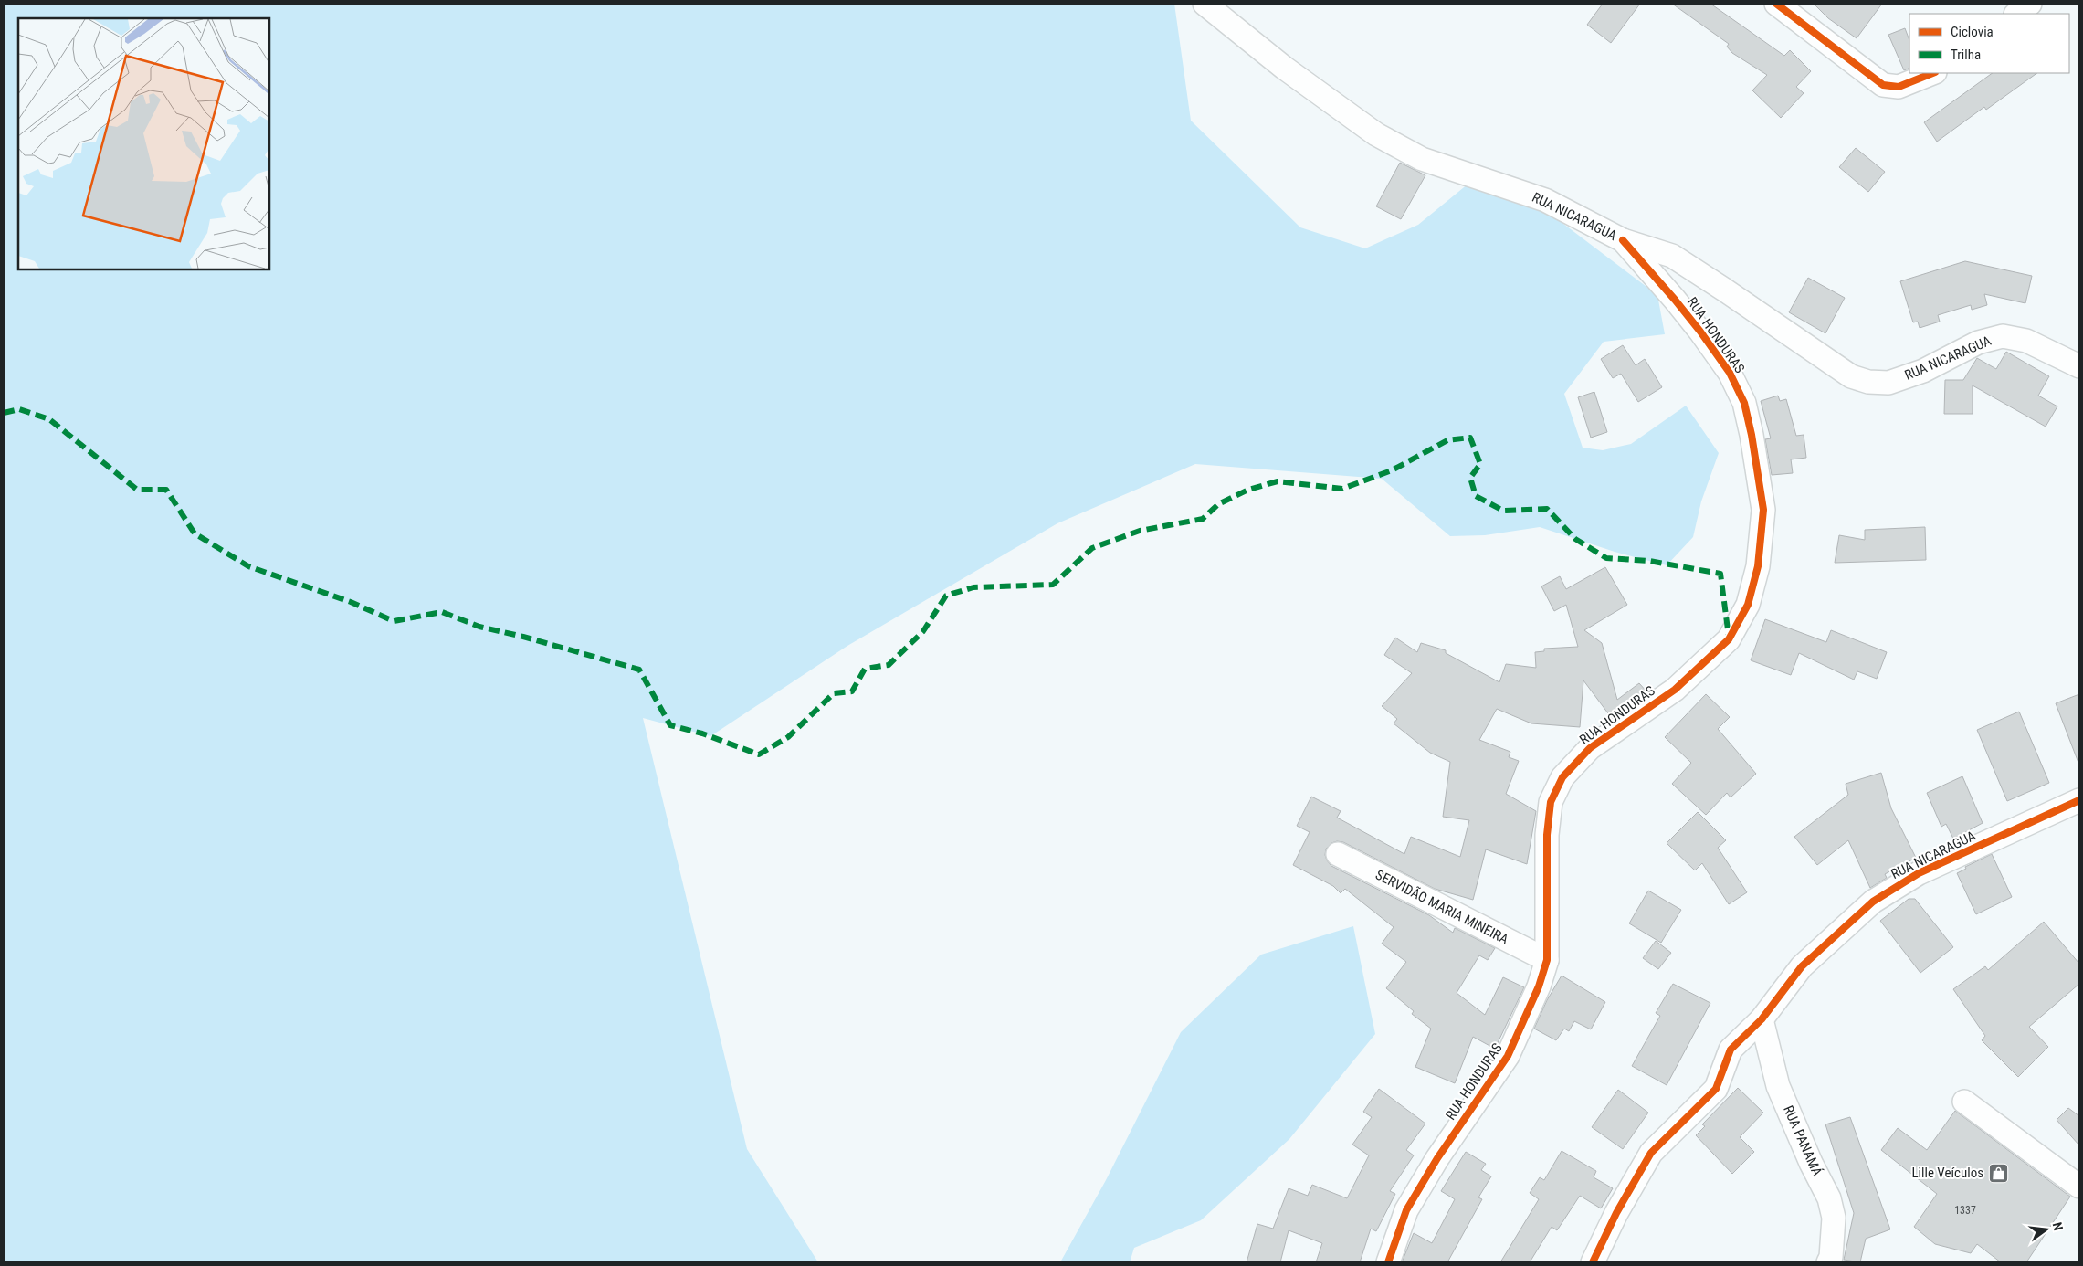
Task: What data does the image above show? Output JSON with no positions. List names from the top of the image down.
{
  "streets": {
    "street": [
      "RUA NICARAGUA",
      "RUA HONDURAS",
      "SERVIDÃO MARIA MINEIRA",
      "RUA PANAMÁ"
    ]
  },
  "crossings": [
    ["RUA NICARAGUA", "RUA HONDURAS"],
    ["RUA NICARAGUA", "RUA PANAMÁ"],
    ["RUA HONDURAS", "SERVIDÃO MARIA MINEIRA"]
  ],
  "places": {
    "shop": ["Lille Veículos"]
  },
  "house_numbers": ["1337"],
  "legend": ["Ciclovia", "Trilha"],
  "north": "right"
}
